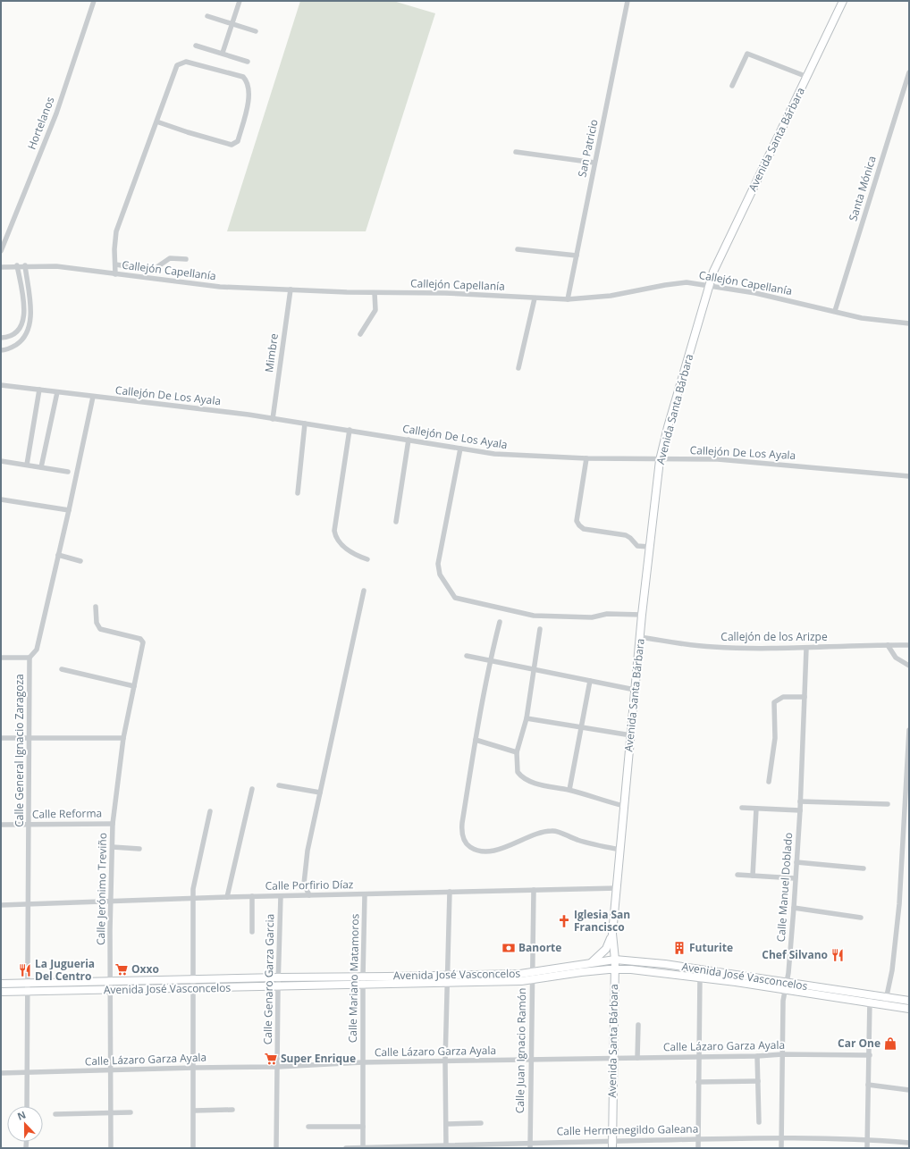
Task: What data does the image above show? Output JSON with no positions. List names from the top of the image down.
{
  "streets": {
    "main road": ["Avenida Santa Bárbara", "Avenida José Vasconcelos"],
    "street": [
      "Hortelanos",
      "San Patricio",
      "Santa Mónica",
      "Callejón Capellanía",
      "Mimbre",
      "Callejón De Los Ayala",
      "Callejón de los Arizpe",
      "Calle General Ignacio Zaragoza",
      "Calle Reforma",
      "Calle Porfirio Díaz",
      "Calle Manuel Doblado",
      "Calle Jerónimo Treviño",
      "Calle Mariano Matamoros",
      "Calle Genaro Garza Garcia",
      "Calle Lázaro Garza Ayala",
      "Calle Juan Ignacio Ramón",
      "Calle Hermenegildo Galeana"
    ]
  },
  "crossings": [
    ["Avenida Santa Bárbara", "Callejón Capellanía"],
    ["Avenida Santa Bárbara", "Callejón De Los Ayala"],
    ["Avenida Santa Bárbara", "Callejón de los Arizpe"],
    ["Avenida Santa Bárbara", "Calle Porfirio Díaz"],
    ["Avenida Santa Bárbara", "Avenida José Vasconcelos"],
    ["Avenida Santa Bárbara", "Calle Lázaro Garza Ayala"],
    ["Avenida Santa Bárbara", "Calle Hermenegildo Galeana"],
    ["San Patricio", "Callejón Capellanía"],
    ["Santa Mónica", "Callejón Capellanía"],
    ["Callejón Capellanía", "Mimbre"],
    ["Mimbre", "Callejón De Los Ayala"],
    ["Callejón De Los Ayala", "Calle General Ignacio Zaragoza"],
    ["Callejón de los Arizpe", "Calle Manuel Doblado"],
    ["Calle General Ignacio Zaragoza", "Calle Reforma"],
    ["Calle General Ignacio Zaragoza", "Calle Porfirio Díaz"],
    ["Calle General Ignacio Zaragoza", "Avenida José Vasconcelos"],
    ["Calle General Ignacio Zaragoza", "Calle Lázaro Garza Ayala"],
    ["Calle Reforma", "Calle Jerónimo Treviño"],
    ["Calle Porfirio Díaz", "Calle Jerónimo Treviño"],
    ["Calle Porfirio Díaz", "Calle Mariano Matamoros"],
    ["Calle Porfirio Díaz", "Calle Genaro Garza Garcia"],
    ["Calle Porfirio Díaz", "Calle Juan Ignacio Ramón"],
    ["Calle Manuel Doblado", "Avenida José Vasconcelos"],
    ["Calle Manuel Doblado", "Calle Lázaro Garza Ayala"],
    ["Calle Manuel Doblado", "Calle Hermenegildo Galeana"],
    ["Calle Jerónimo Treviño", "Avenida José Vasconcelos"],
    ["Calle Jerónimo Treviño", "Calle Lázaro Garza Ayala"],
    ["Avenida José Vasconcelos", "Calle Mariano Matamoros"],
    ["Avenida José Vasconcelos", "Calle Genaro Garza Garcia"],
    ["Avenida José Vasconcelos", "Calle Juan Ignacio Ramón"],
    ["Calle Mariano Matamoros", "Calle Lázaro Garza Ayala"],
    ["Calle Mariano Matamoros", "Calle Hermenegildo Galeana"],
    ["Calle Genaro Garza Garcia", "Calle Lázaro Garza Ayala"],
    ["Calle Lázaro Garza Ayala", "Calle Juan Ignacio Ramón"],
    ["Calle Juan Ignacio Ramón", "Calle Hermenegildo Galeana"]
  ],
  "places": {
    "church": ["Iglesia San Francisco"],
    "bank": ["Banorte"],
    "building": ["Futurite"],
    "restaurant": ["Chef Silvano", "La Jugueria Del Centro"],
    "supermarket": ["Oxxo", "Super Enrique"],
    "shop": ["Car One"]
  },
  "north": "top"
}
